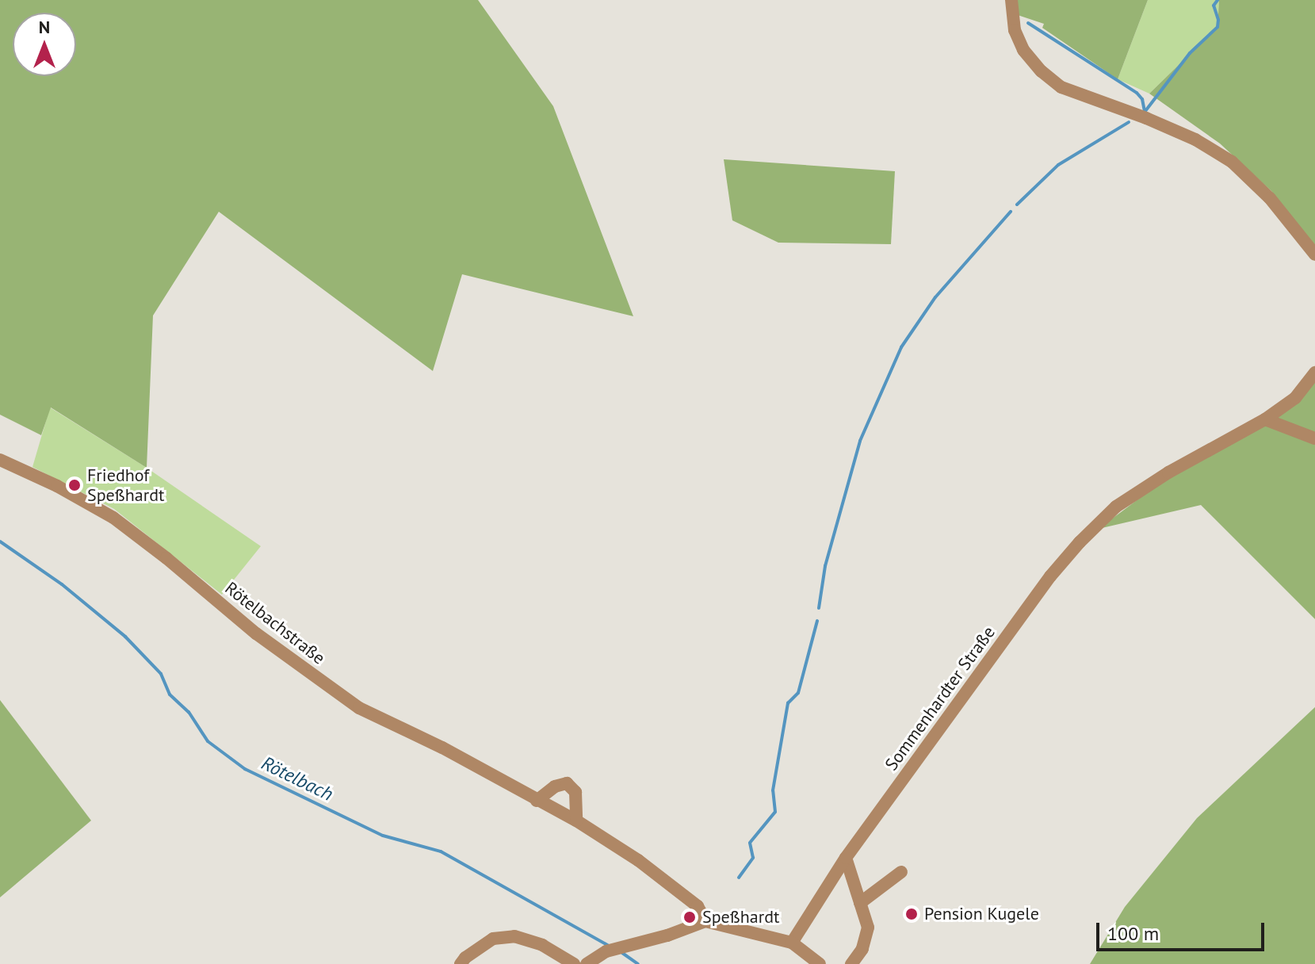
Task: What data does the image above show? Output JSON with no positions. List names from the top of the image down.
{
  "streets": {
    "street": ["Rötelbachstraße", "Sommenhardter Straße"]
  },
  "water": ["Rötelbach"],
  "places": ["Friedhof Speßhardt", "Pension Kugele", "Speßhardt"],
  "scale_bar": "100 m",
  "north": "top"
}
